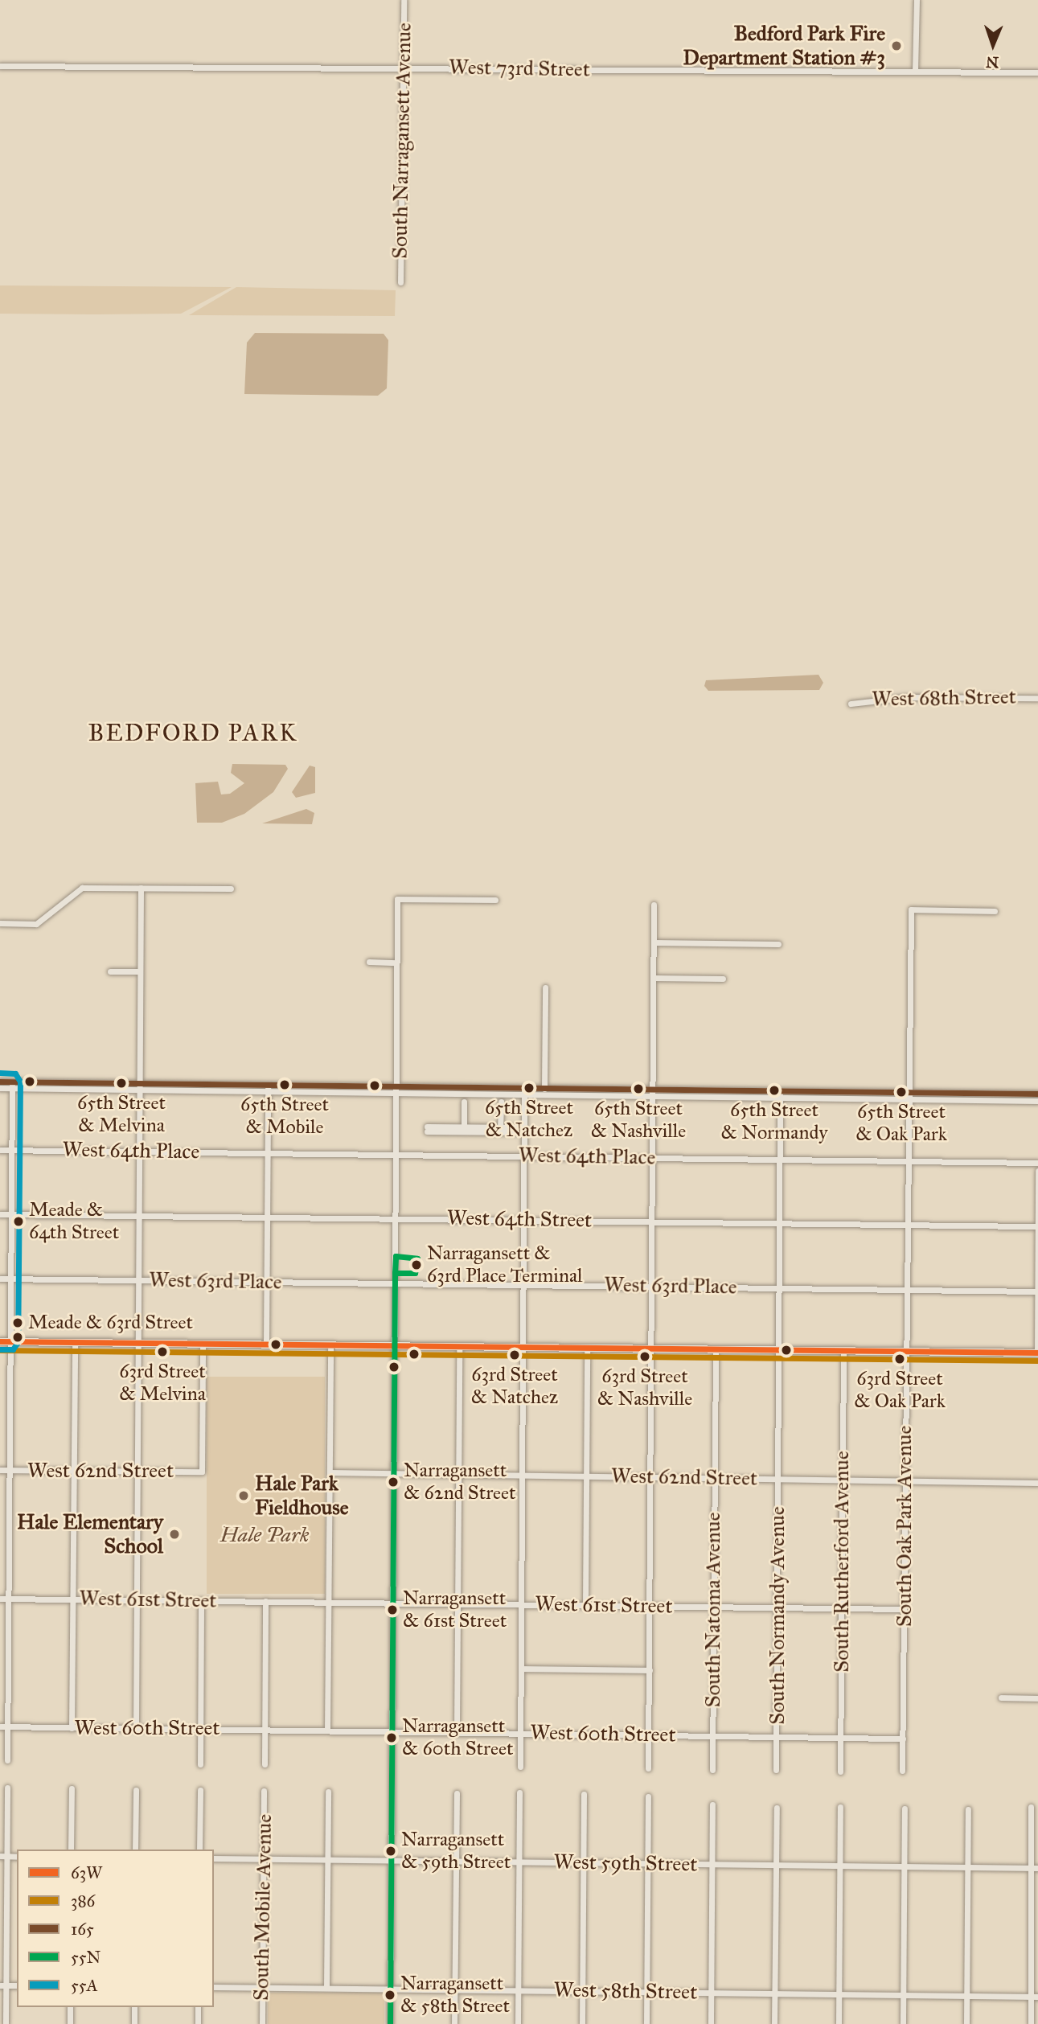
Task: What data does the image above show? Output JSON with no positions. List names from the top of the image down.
{
  "streets": {
    "street": [
      "West 73rd Street",
      "South Narragansett Avenue",
      "West 68th Street",
      "West 64th Place",
      "West 64th Street",
      "West 63rd Place",
      "West 62nd Street",
      "South Oak Park Avenue",
      "South Rutherford Avenue",
      "West 61st Street",
      "South Natoma Avenue",
      "South Normandy Avenue",
      "West 60th Street",
      "West 59th Street",
      "South Mobile Avenue",
      "West 58th Street"
    ]
  },
  "crossings": [
    ["West 73rd Street", "South Narragansett Avenue"],
    ["West 64th Place", "South Oak Park Avenue"],
    ["West 64th Place", "South Normandy Avenue"],
    ["West 64th Street", "South Oak Park Avenue"],
    ["West 64th Street", "South Normandy Avenue"],
    ["West 63rd Place", "South Oak Park Avenue"],
    ["West 63rd Place", "South Normandy Avenue"],
    ["West 62nd Street", "South Oak Park Avenue"],
    ["West 62nd Street", "South Rutherford Avenue"],
    ["West 62nd Street", "South Natoma Avenue"],
    ["West 62nd Street", "South Normandy Avenue"],
    ["South Oak Park Avenue", "West 61st Street"],
    ["South Oak Park Avenue", "West 60th Street"],
    ["South Rutherford Avenue", "West 61st Street"],
    ["South Rutherford Avenue", "West 60th Street"],
    ["West 61st Street", "South Natoma Avenue"],
    ["West 61st Street", "South Normandy Avenue"],
    ["South Natoma Avenue", "West 60th Street"],
    ["South Normandy Avenue", "West 60th Street"],
    ["West 59th Street", "South Mobile Avenue"],
    ["South Mobile Avenue", "West 58th Street"]
  ],
  "districts": ["BEDFORD PARK"],
  "parks": ["Hale Park"],
  "places": [
    "Bedford Park Fire Department Station #3",
    "65th Street & Melvina",
    "65th Street & Mobile",
    "65th Street & Natchez",
    "65th Street & Nashville",
    "65th Street & Normandy",
    "65th Street & Oak Park",
    "Meade & 64th Street",
    "Narragansett & 63rd Place Terminal",
    "Meade & 63rd Street",
    "63rd Street & Melvina",
    "63rd Street & Natchez",
    "63rd Street & Nashville",
    "63rd Street & Oak Park",
    "Narragansett & 62nd Street",
    "Hale Park Fieldhouse",
    "Hale Elementary School",
    "Narragansett & 61st Street",
    "Narragansett & 60th Street",
    "Narragansett & 59th Street",
    "Narragansett & 58th Street"
  ],
  "lines": [
    "transit line 55A",
    "transit line 165",
    "transit line 55N",
    "transit line 63W",
    "transit line 386"
  ],
  "legend": [
    "63W",
    "386",
    "165",
    "55N",
    "55A"
  ],
  "north": "bottom"
}
